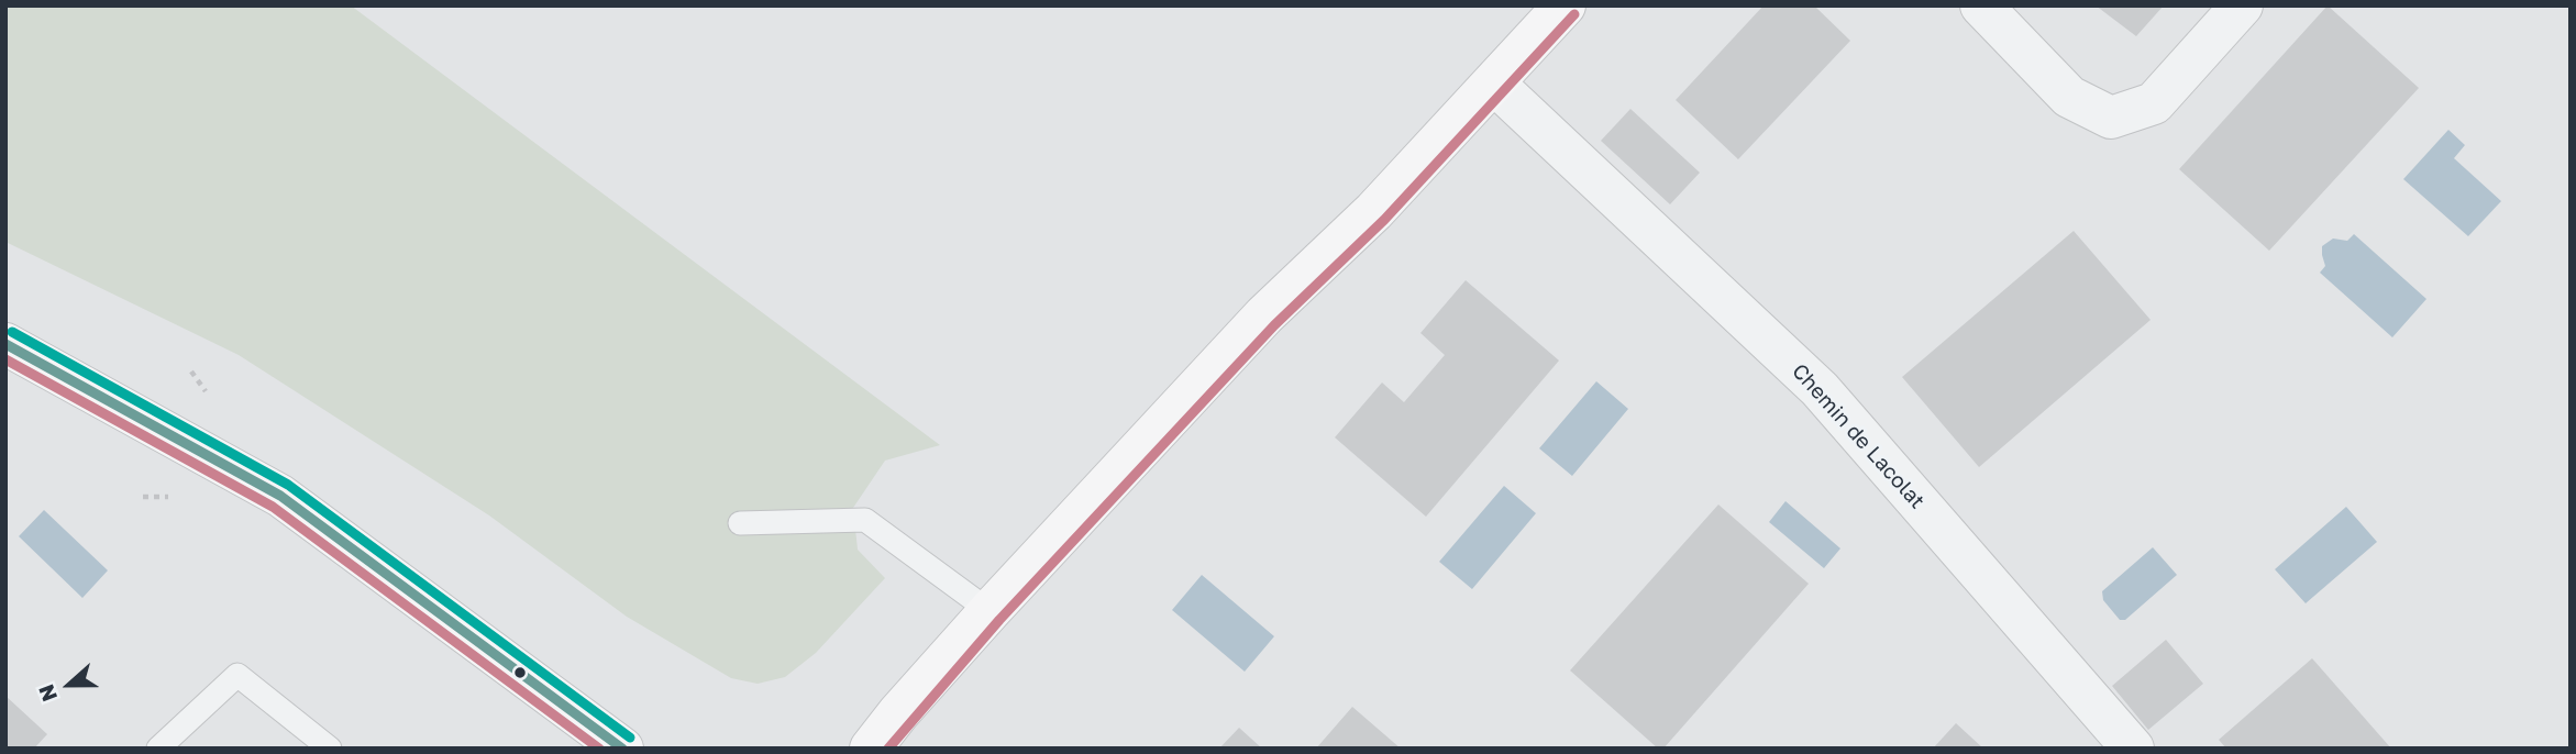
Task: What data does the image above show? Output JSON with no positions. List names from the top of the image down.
{
  "streets": {
    "street": ["Chemin de Lacolat"]
  },
  "north": "left"
}
